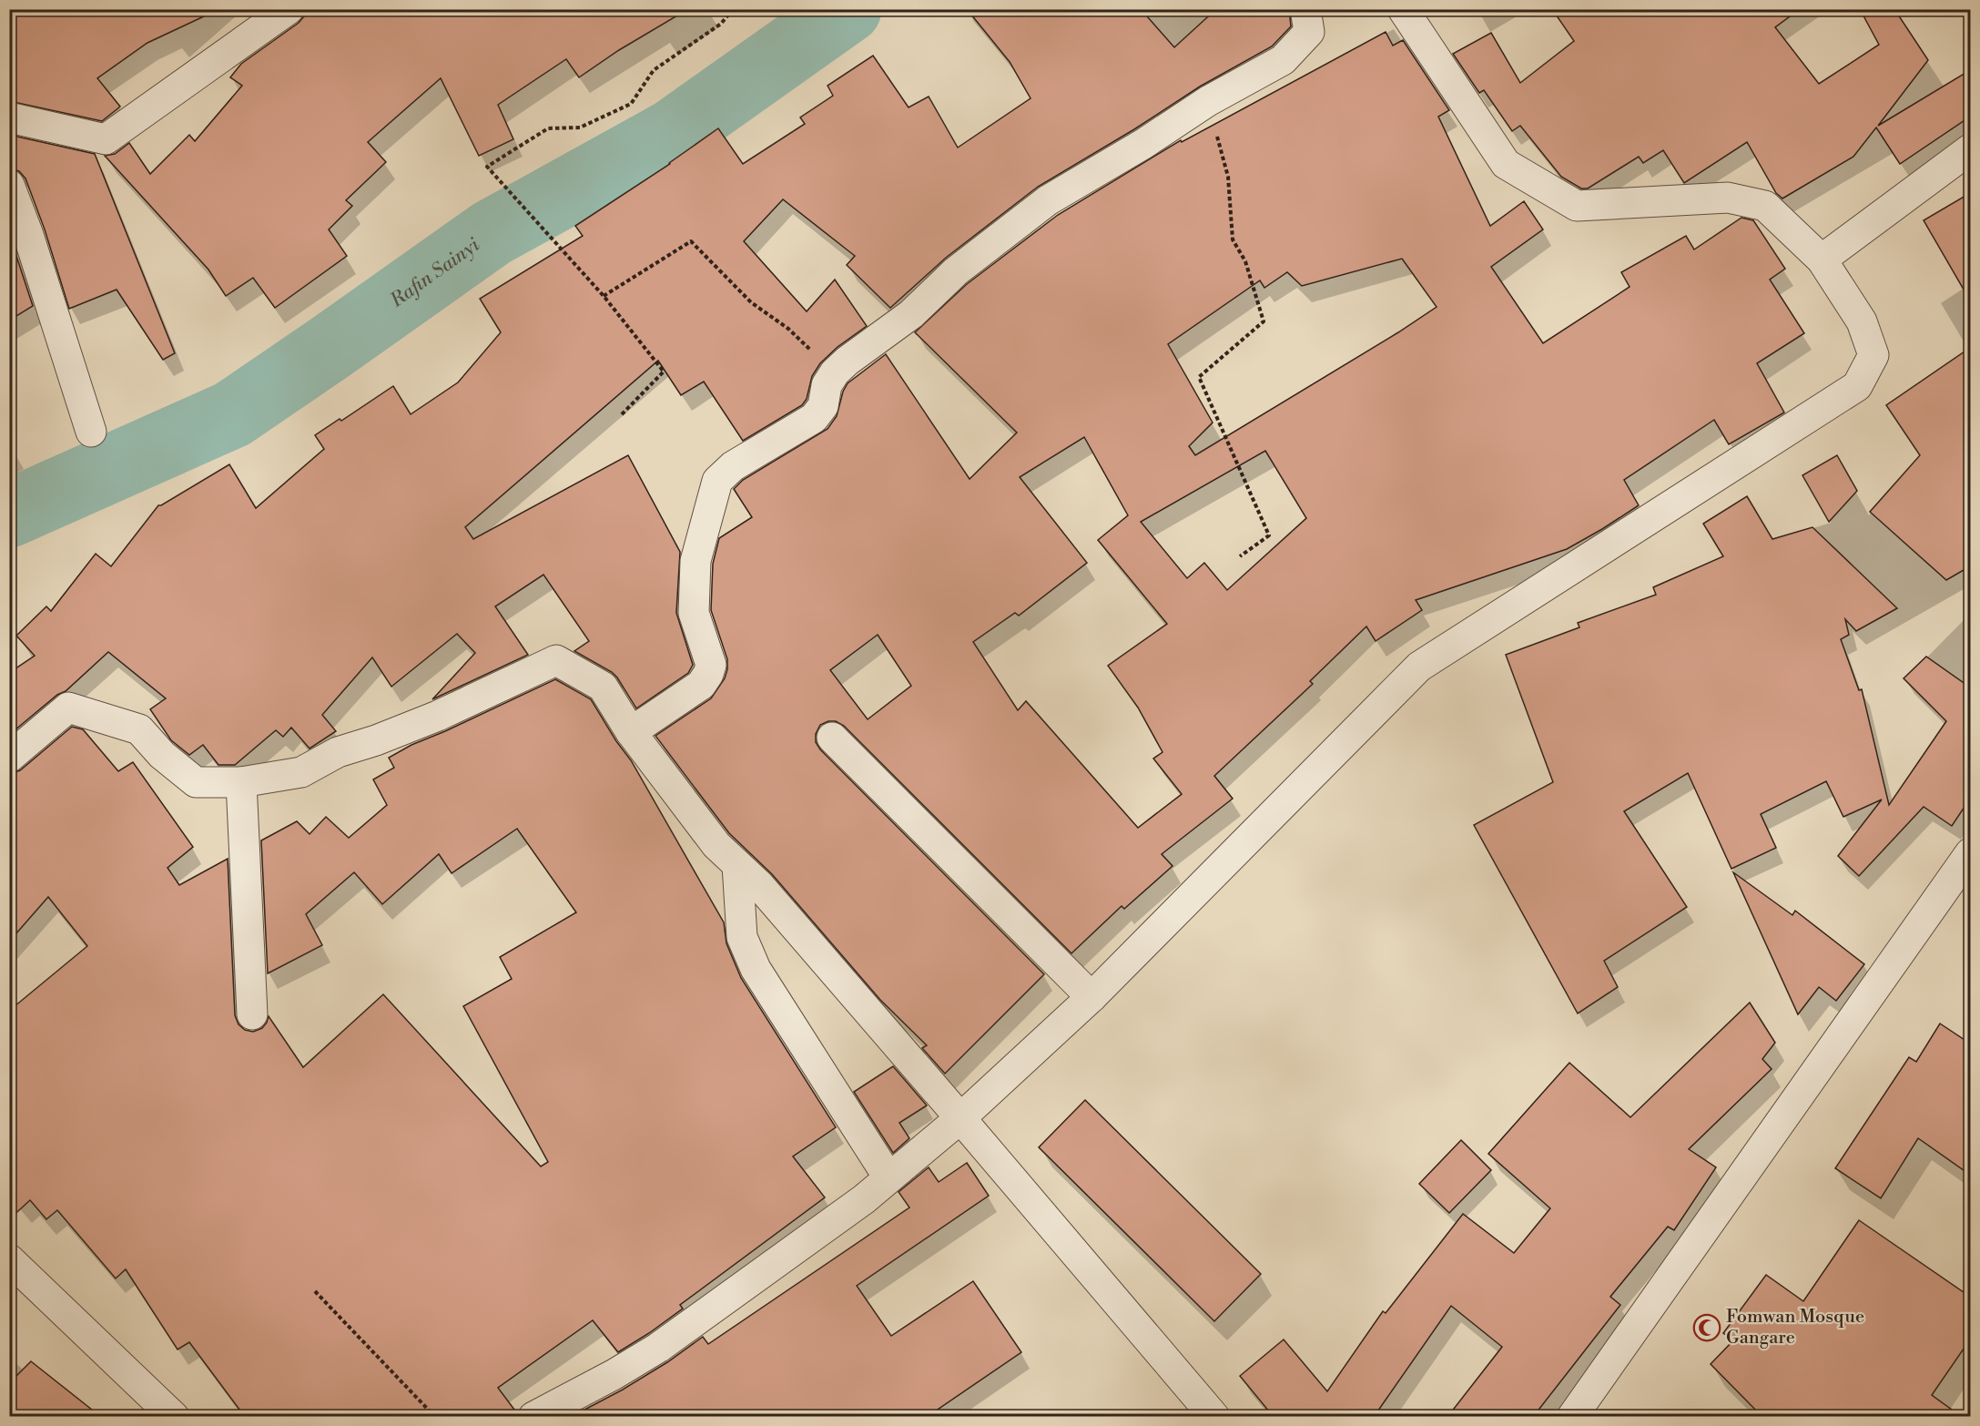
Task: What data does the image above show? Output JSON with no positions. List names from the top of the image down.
{
  "water": ["Rafin Sainyi"],
  "places": {
    "mosque": ["Fomwan Mosque Gangare"]
  }
}
